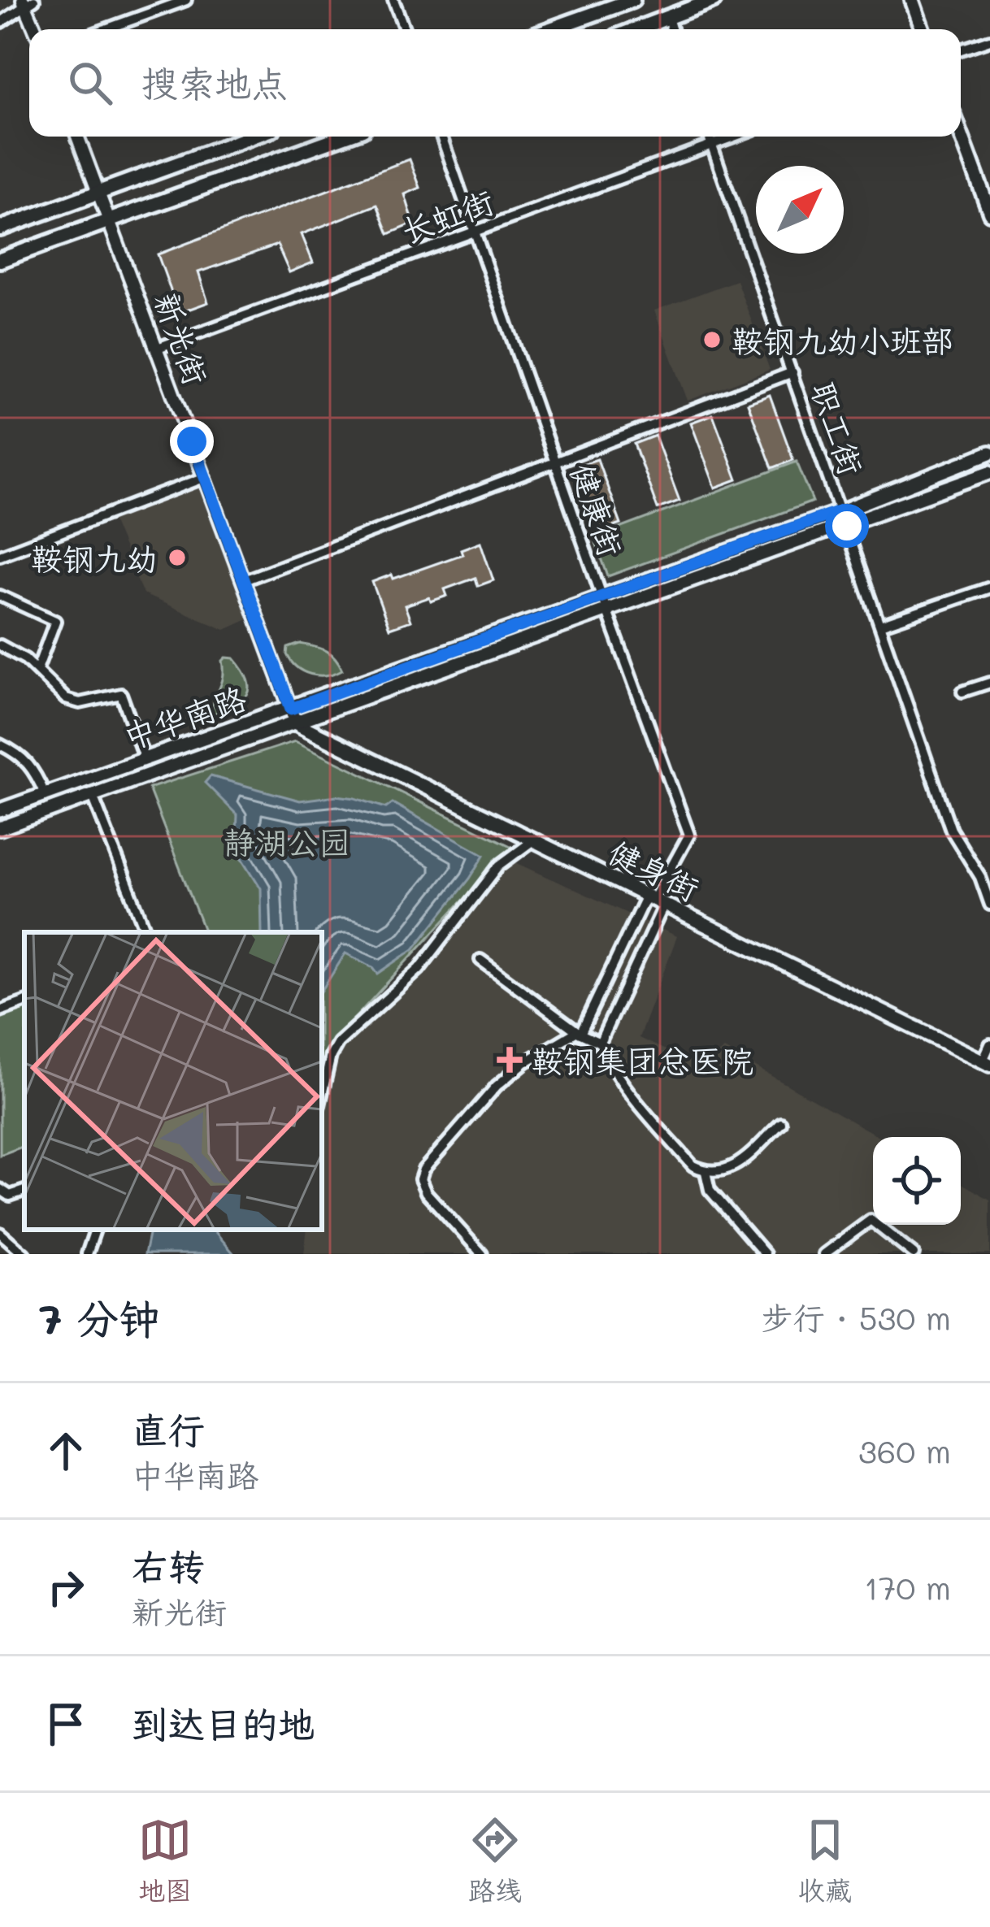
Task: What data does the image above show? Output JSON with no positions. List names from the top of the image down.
{
  "streets": {
    "main road": ["中华南路", "健身街"],
    "street": [
      "长虹街",
      "新光街",
      "职工街",
      "健康街"
    ]
  },
  "crossings": [
    ["长虹街", "新光街"],
    ["长虹街", "职工街"],
    ["长虹街", "健康街"],
    ["新光街", "中华南路"],
    ["新光街", "健身街"],
    ["职工街", "中华南路"],
    ["健康街", "中华南路"],
    ["健康街", "健身街"]
  ],
  "parks": ["静湖公园"],
  "places": {
    "other": ["鞍钢九幼小班部", "鞍钢九幼"],
    "health": ["鞍钢集团总医院"]
  },
  "north": "top right",
  "page": {
    "search": "搜索地点",
    "heading": ["7 分钟", "步行 · 530 m"],
    "list": [
      ["直行", "中华南路", "360 m"],
      ["右转", "新光街", "170 m"],
      "到达目的地"
    ],
    "nav": ["地图", "路线", "收藏"]
  }
}
